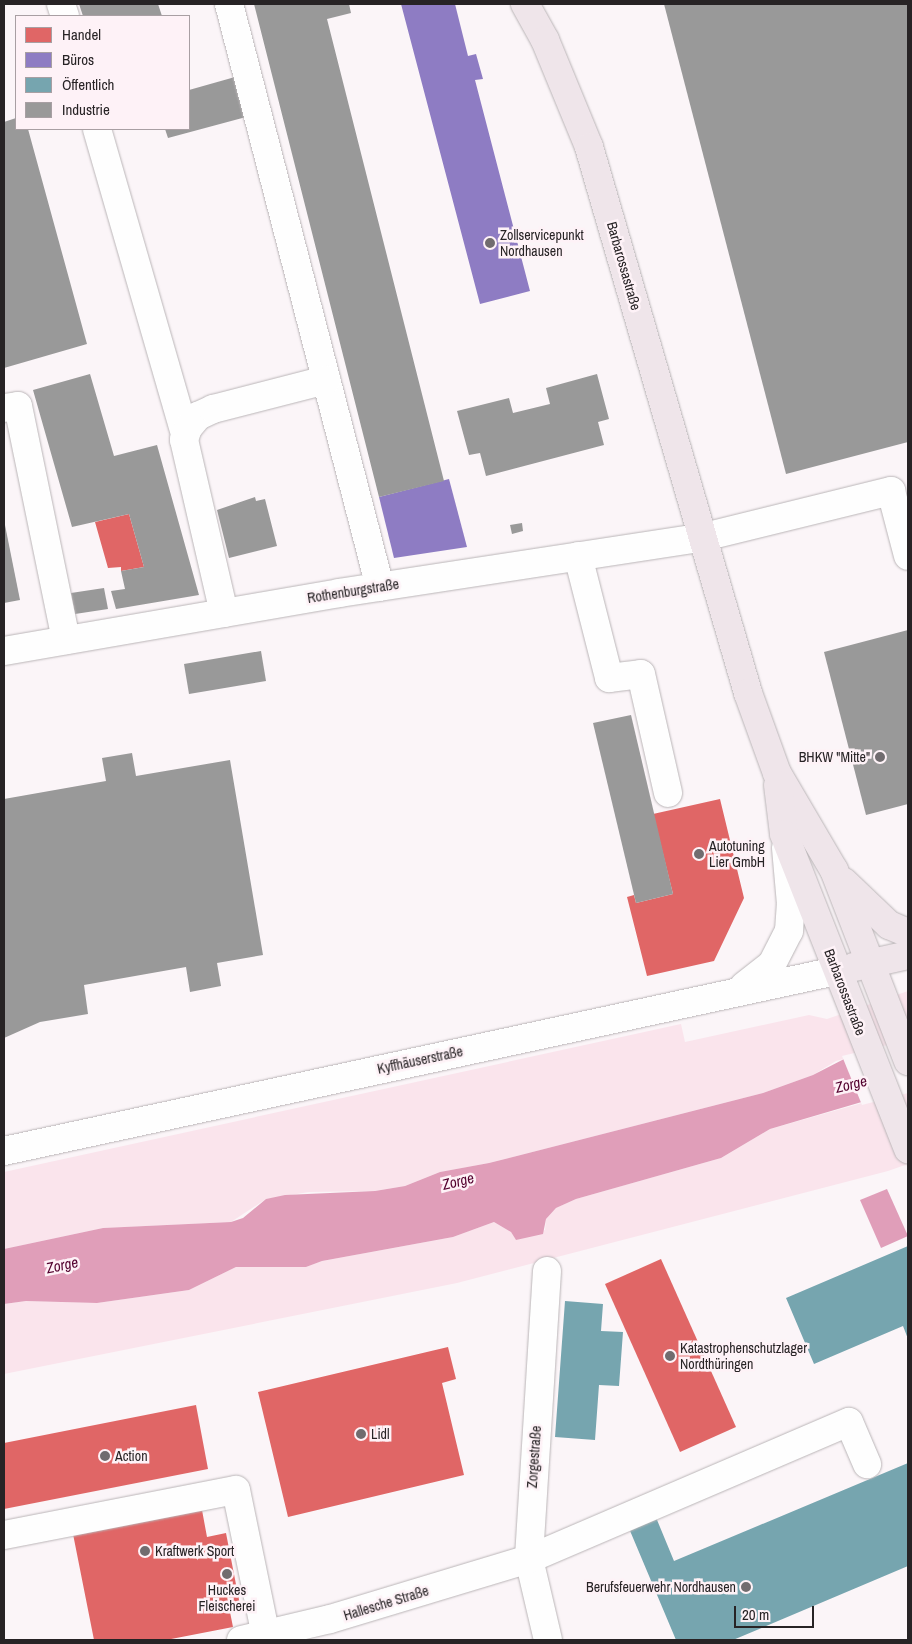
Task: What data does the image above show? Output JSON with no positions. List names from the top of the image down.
{
  "streets": {
    "main road": ["Barbarossastraße"],
    "street": [
      "Rothenburgstraße",
      "Kyffhäuserstraße",
      "Zorgestraße",
      "Hallesche Straße"
    ]
  },
  "crossings": [
    ["Barbarossastraße", "Rothenburgstraße"],
    ["Barbarossastraße", "Kyffhäuserstraße"],
    ["Zorgestraße", "Hallesche Straße"]
  ],
  "water": ["Zorge"],
  "places": [
    "Zollservicepunkt Nordhausen",
    "BHKW \"Mitte\"",
    "Autotuning Lier GmbH",
    "Katastrophenschutzlager Nordthüringen",
    "Lidl",
    "Action",
    "Kraftwerk Sport",
    "Huckes Fleischerei",
    "Berufsfeuerwehr Nordhausen"
  ],
  "legend": [
    "Handel",
    "Büros",
    "Öffentlich",
    "Industrie"
  ],
  "scale_bar": "20 m"
}
